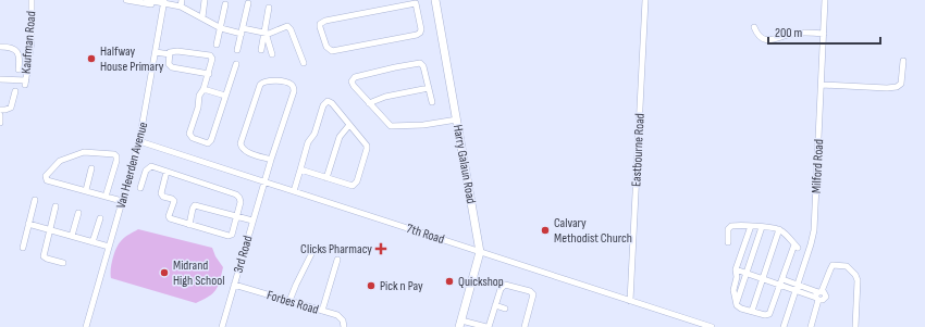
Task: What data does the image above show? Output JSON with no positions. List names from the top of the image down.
{
  "streets": {
    "main road": ["Harry Galaun Road"],
    "street": [
      "Kaufman Road",
      "Eastbourne Road",
      "Van Heerden Avenue",
      "Milford Road",
      "7th Road",
      "3rd Road",
      "Forbes Road"
    ]
  },
  "crossings": [
    ["Eastbourne Road", "7th Road"],
    ["Harry Galaun Road", "7th Road"],
    ["Van Heerden Avenue", "7th Road"],
    ["7th Road", "3rd Road"],
    ["3rd Road", "Forbes Road"]
  ],
  "places": {
    "other": [
      "Halfway House Primary",
      "Calvary Methodist Church",
      "Midrand High School",
      "Quickshop",
      "Pick n Pay"
    ],
    "health": ["Clicks Pharmacy"]
  },
  "scale_bar": "200 m"
}
